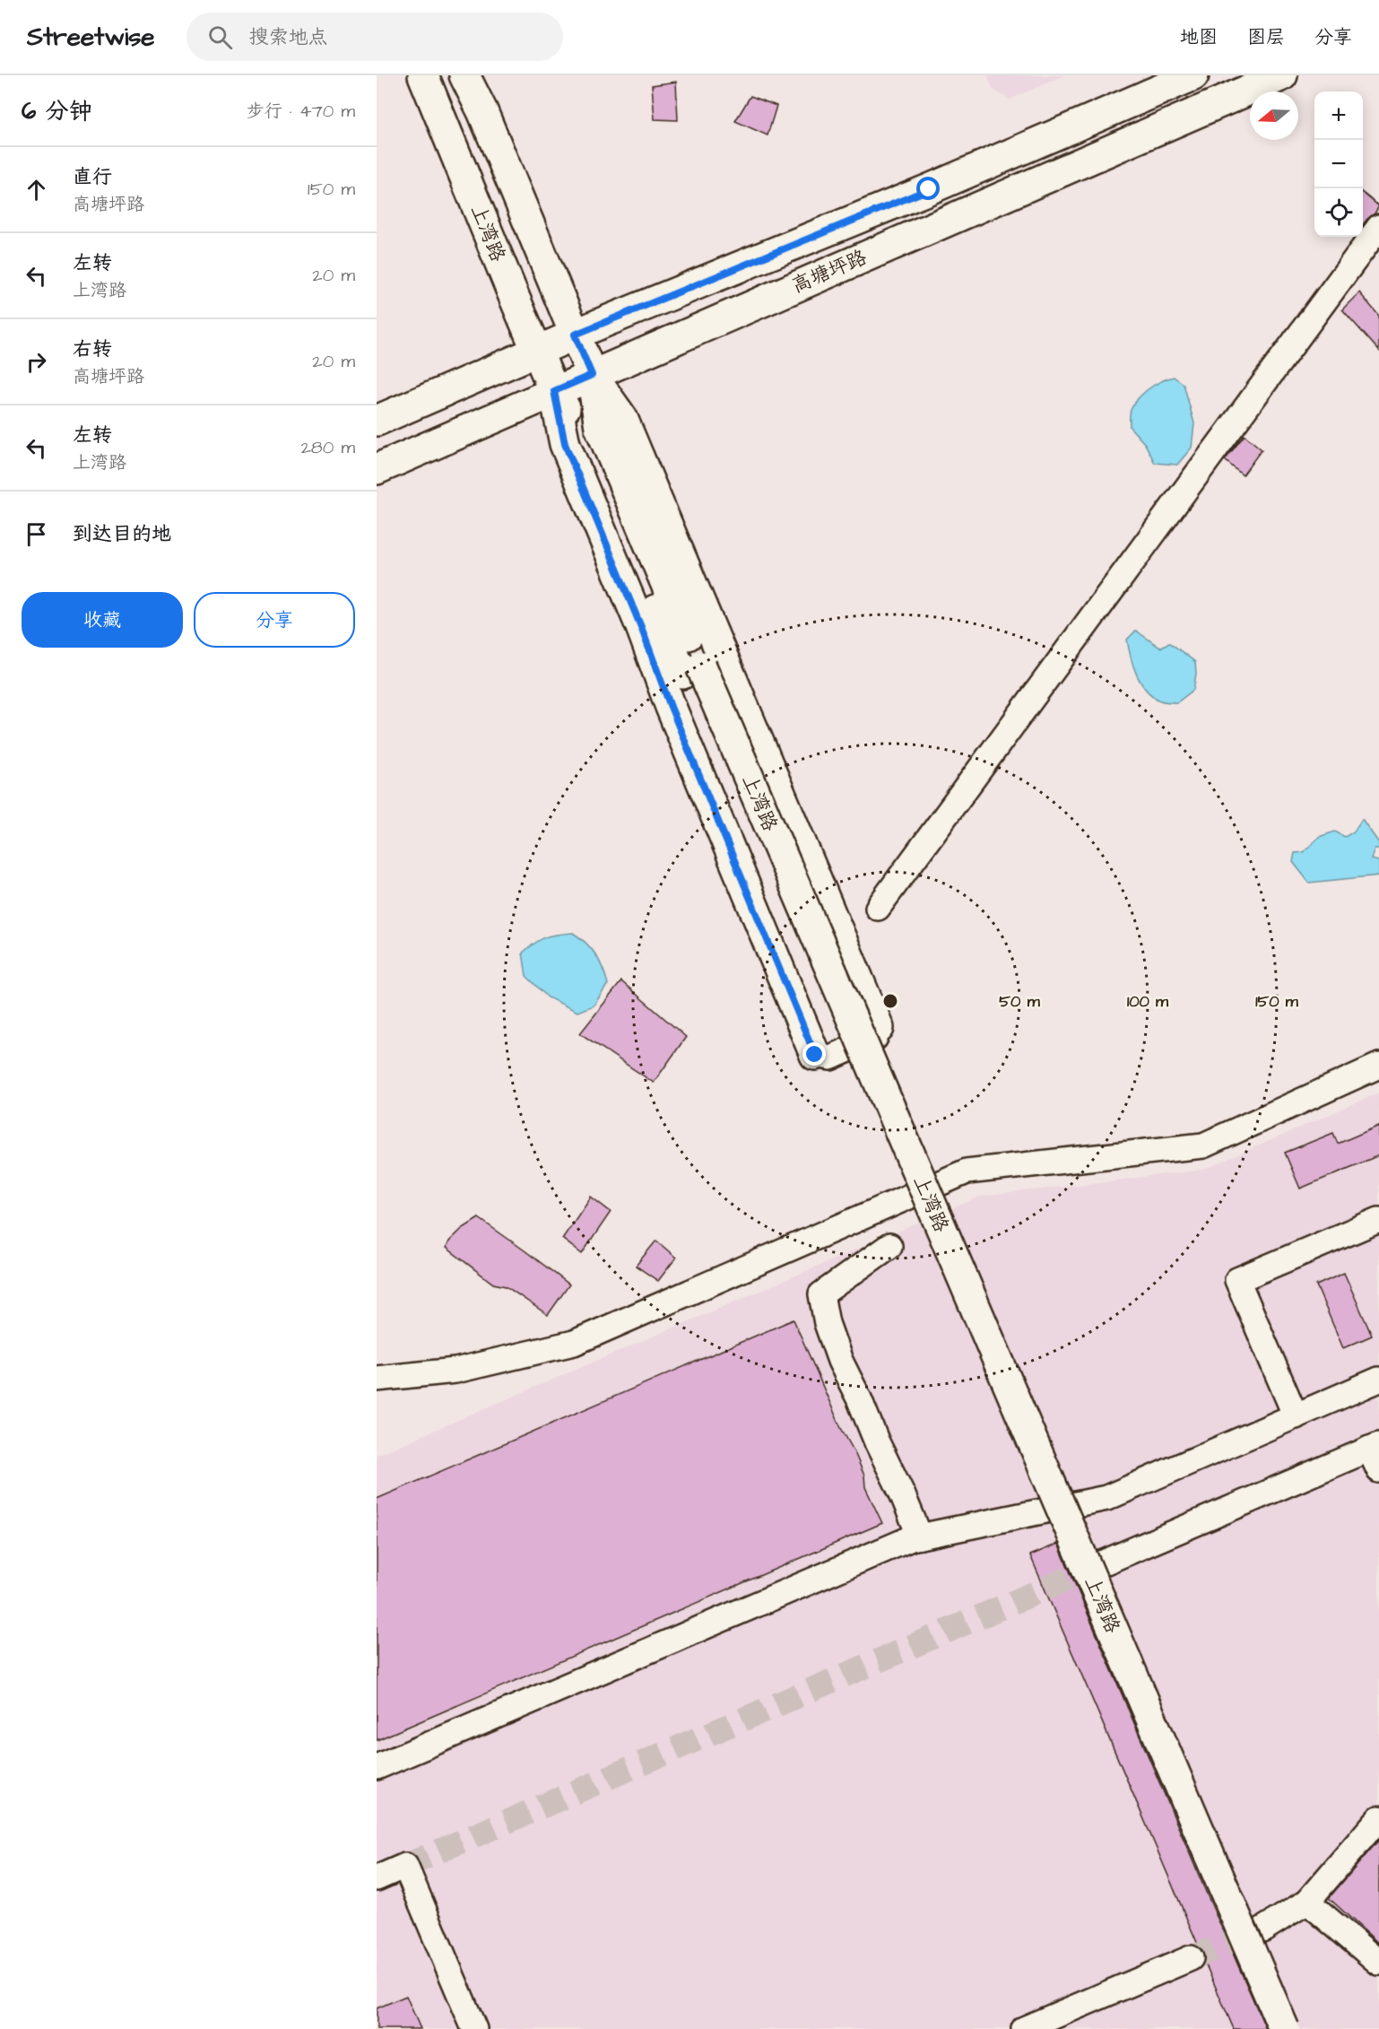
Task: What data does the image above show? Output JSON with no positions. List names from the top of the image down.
{
  "streets": {
    "main road": ["上湾路", "高塘坪路"]
  },
  "crossings": [
    ["上湾路", "高塘坪路"]
  ],
  "north": "left",
  "page": {
    "header": "Streetwise",
    "search": "搜索地点",
    "nav": ["地图", "图层", "分享"],
    "heading": ["6 分钟", "步行 · 470 m"],
    "map_buttons": ["+", "−"],
    "list": [
      ["直行", "高塘坪路", "150 m"],
      ["左转", "上湾路", "20 m"],
      ["右转", "高塘坪路", "20 m"],
      ["左转", "上湾路", "280 m"],
      "到达目的地"
    ],
    "buttons": ["收藏", "分享"]
  },
  "rings": ["50 m", "100 m", "150 m"]
}
